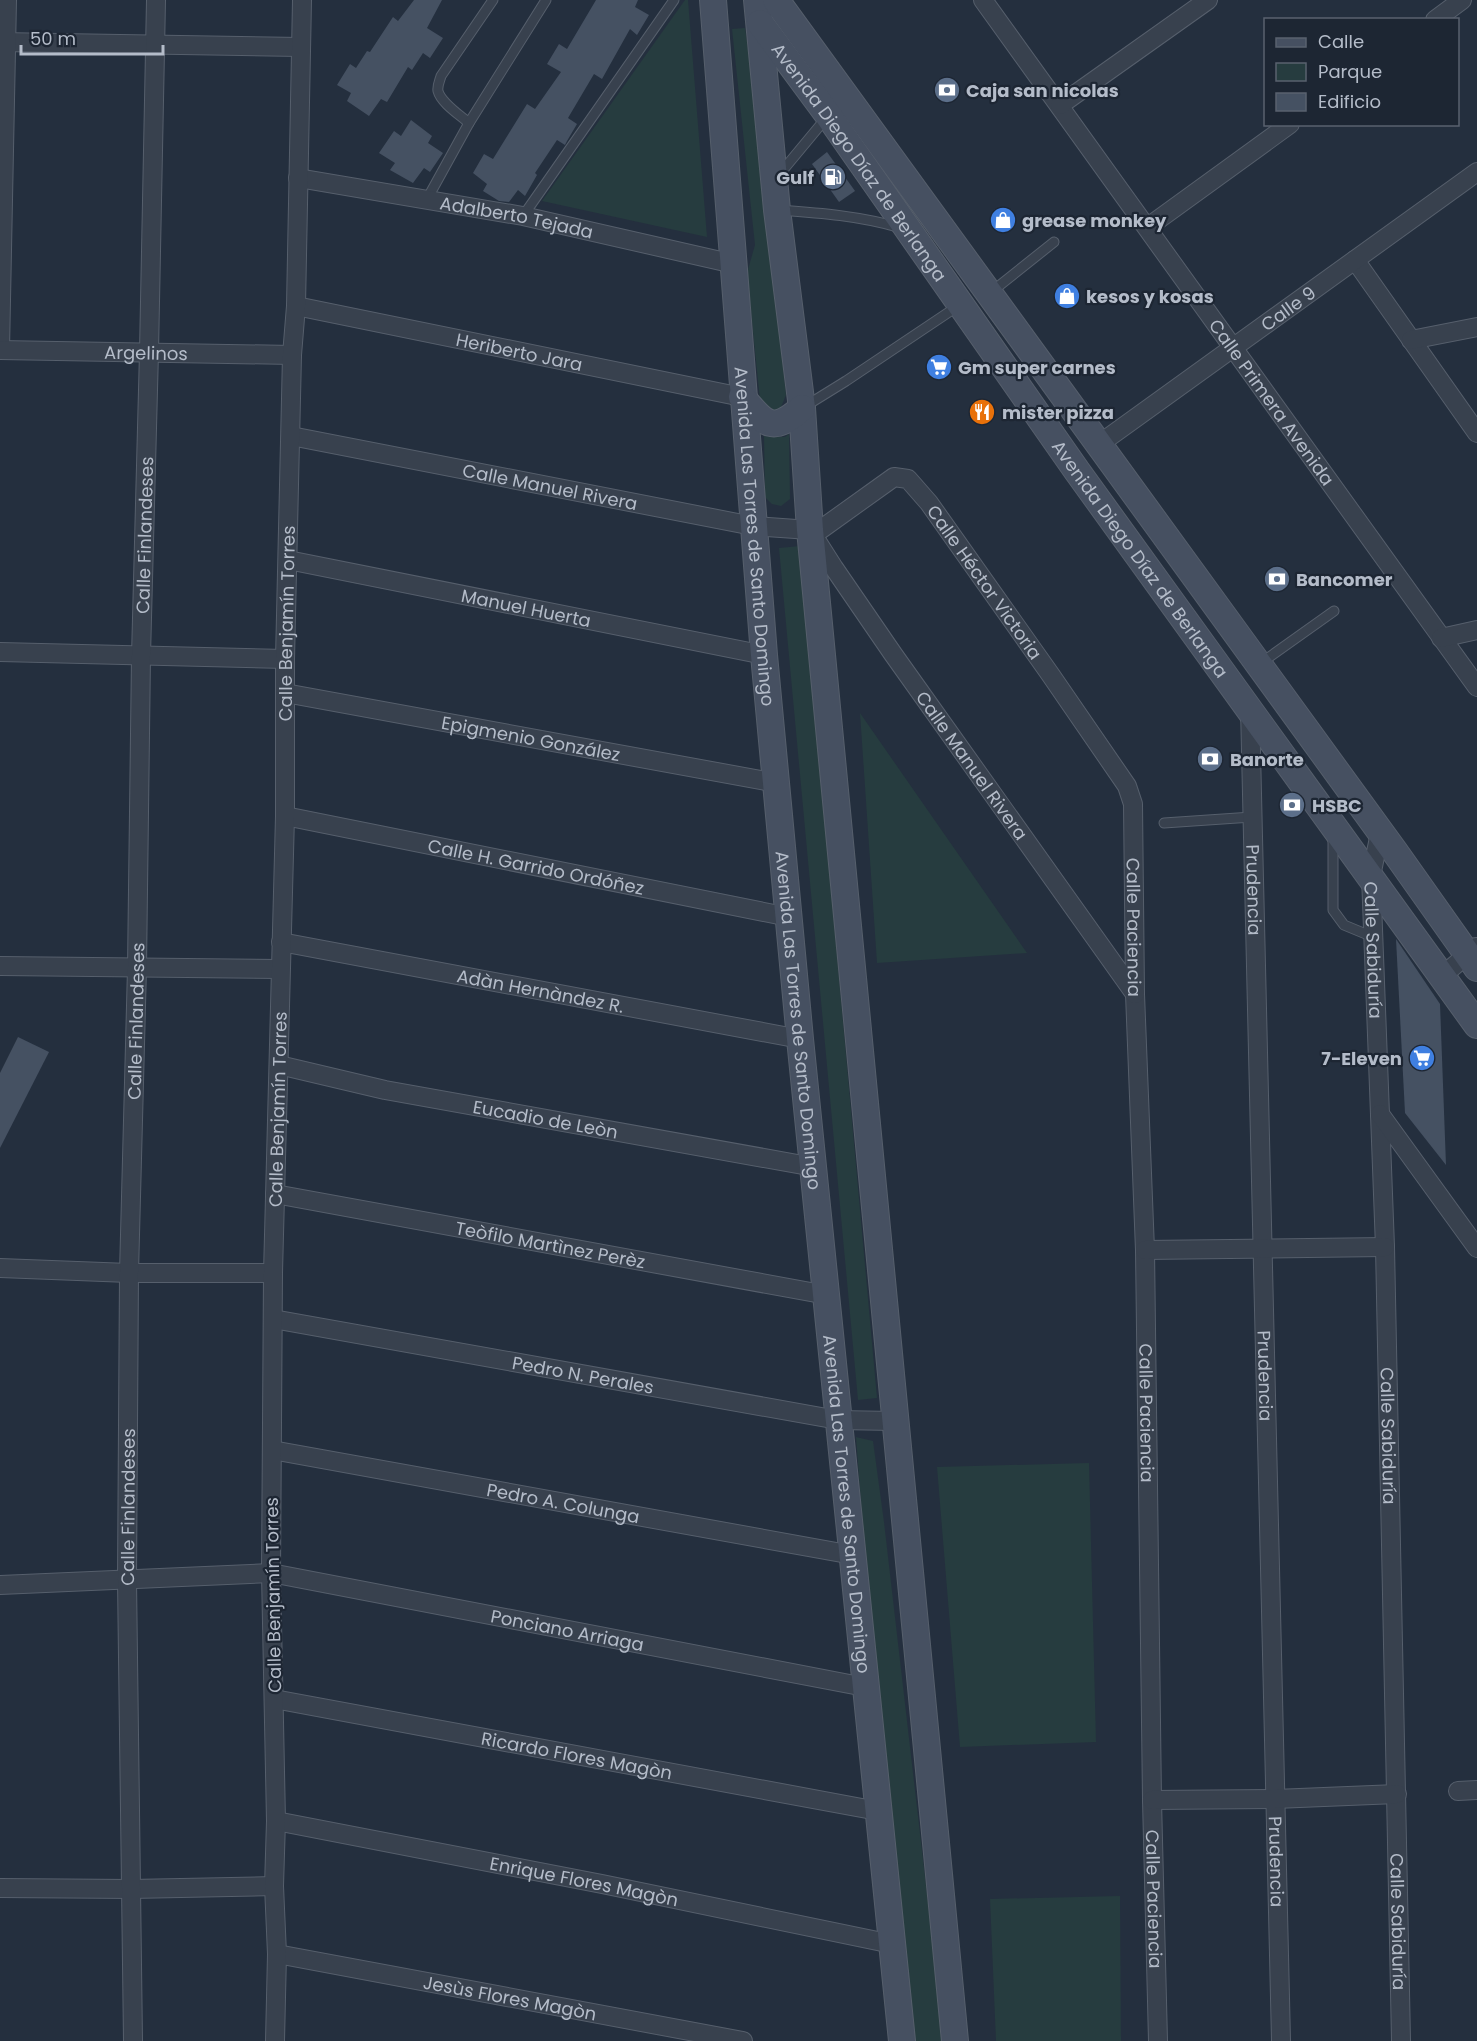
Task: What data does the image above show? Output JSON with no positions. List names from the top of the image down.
{
  "streets": {
    "street": [
      "Avenida Diego Díaz de Berlanga",
      "Adalberto Tejada",
      "Calle 9",
      "Argelinos",
      "Heriberto Jara",
      "Calle Primera Avenida",
      "Calle Manuel Rivera",
      "Calle Finlandeses",
      "Avenida Las Torres de Santo Domingo",
      "Calle Héctor Victoria",
      "Manuel Huerta",
      "Calle Benjamín Torres",
      "Epigmenio González",
      "Calle H. Garrido Ordóñez",
      "Prudencia",
      "Calle Paciencia",
      "Calle Sabiduría",
      "Adàn Hernàndez R.",
      "Eucadio de Leòn",
      "Teòfilo Martìnez Perèz",
      "Pedro N. Perales",
      "Pedro A. Colunga",
      "Ponciano Arriaga",
      "Ricardo Flores Magòn",
      "Enrique Flores Magòn",
      "Jesùs Flores Magòn"
    ]
  },
  "crossings": [
    ["Avenida Diego Díaz de Berlanga", "Calle 9"],
    ["Avenida Diego Díaz de Berlanga", "Prudencia"],
    ["Avenida Diego Díaz de Berlanga", "Calle Sabiduría"],
    ["Adalberto Tejada", "Avenida Las Torres de Santo Domingo"],
    ["Adalberto Tejada", "Calle Benjamín Torres"],
    ["Calle 9", "Calle Primera Avenida"],
    ["Argelinos", "Calle Finlandeses"],
    ["Argelinos", "Calle Benjamín Torres"],
    ["Heriberto Jara", "Avenida Las Torres de Santo Domingo"],
    ["Heriberto Jara", "Calle Benjamín Torres"],
    ["Calle Manuel Rivera", "Avenida Las Torres de Santo Domingo"],
    ["Calle Manuel Rivera", "Calle Héctor Victoria"],
    ["Calle Manuel Rivera", "Calle Benjamín Torres"],
    ["Calle Manuel Rivera", "Calle Paciencia"],
    ["Calle Finlandeses", "Ponciano Arriaga"],
    ["Avenida Las Torres de Santo Domingo", "Manuel Huerta"],
    ["Avenida Las Torres de Santo Domingo", "Epigmenio González"],
    ["Avenida Las Torres de Santo Domingo", "Calle H. Garrido Ordóñez"],
    ["Avenida Las Torres de Santo Domingo", "Adàn Hernàndez R."],
    ["Avenida Las Torres de Santo Domingo", "Eucadio de Leòn"],
    ["Avenida Las Torres de Santo Domingo", "Teòfilo Martìnez Perèz"],
    ["Avenida Las Torres de Santo Domingo", "Pedro N. Perales"],
    ["Avenida Las Torres de Santo Domingo", "Pedro A. Colunga"],
    ["Avenida Las Torres de Santo Domingo", "Ponciano Arriaga"],
    ["Avenida Las Torres de Santo Domingo", "Ricardo Flores Magòn"],
    ["Avenida Las Torres de Santo Domingo", "Enrique Flores Magòn"],
    ["Calle Héctor Victoria", "Calle Paciencia"],
    ["Manuel Huerta", "Calle Benjamín Torres"],
    ["Calle Benjamín Torres", "Epigmenio González"],
    ["Calle Benjamín Torres", "Calle H. Garrido Ordóñez"],
    ["Calle Benjamín Torres", "Adàn Hernàndez R."],
    ["Calle Benjamín Torres", "Eucadio de Leòn"],
    ["Calle Benjamín Torres", "Teòfilo Martìnez Perèz"],
    ["Calle Benjamín Torres", "Pedro N. Perales"],
    ["Calle Benjamín Torres", "Pedro A. Colunga"],
    ["Calle Benjamín Torres", "Ponciano Arriaga"],
    ["Calle Benjamín Torres", "Ricardo Flores Magòn"],
    ["Calle Benjamín Torres", "Enrique Flores Magòn"],
    ["Calle Benjamín Torres", "Jesùs Flores Magòn"]
  ],
  "places": {
    "bank": [
      "Caja san nicolas",
      "Bancomer",
      "Banorte",
      "HSBC"
    ],
    "fuel station": ["Gulf"],
    "shop": ["grease monkey", "kesos y kosas"],
    "supermarket": ["Gm super carnes", "7-Eleven"],
    "restaurant": ["mister pizza"]
  },
  "legend": ["Calle", "Parque", "Edificio"],
  "scale_bar": "50 m"
}
